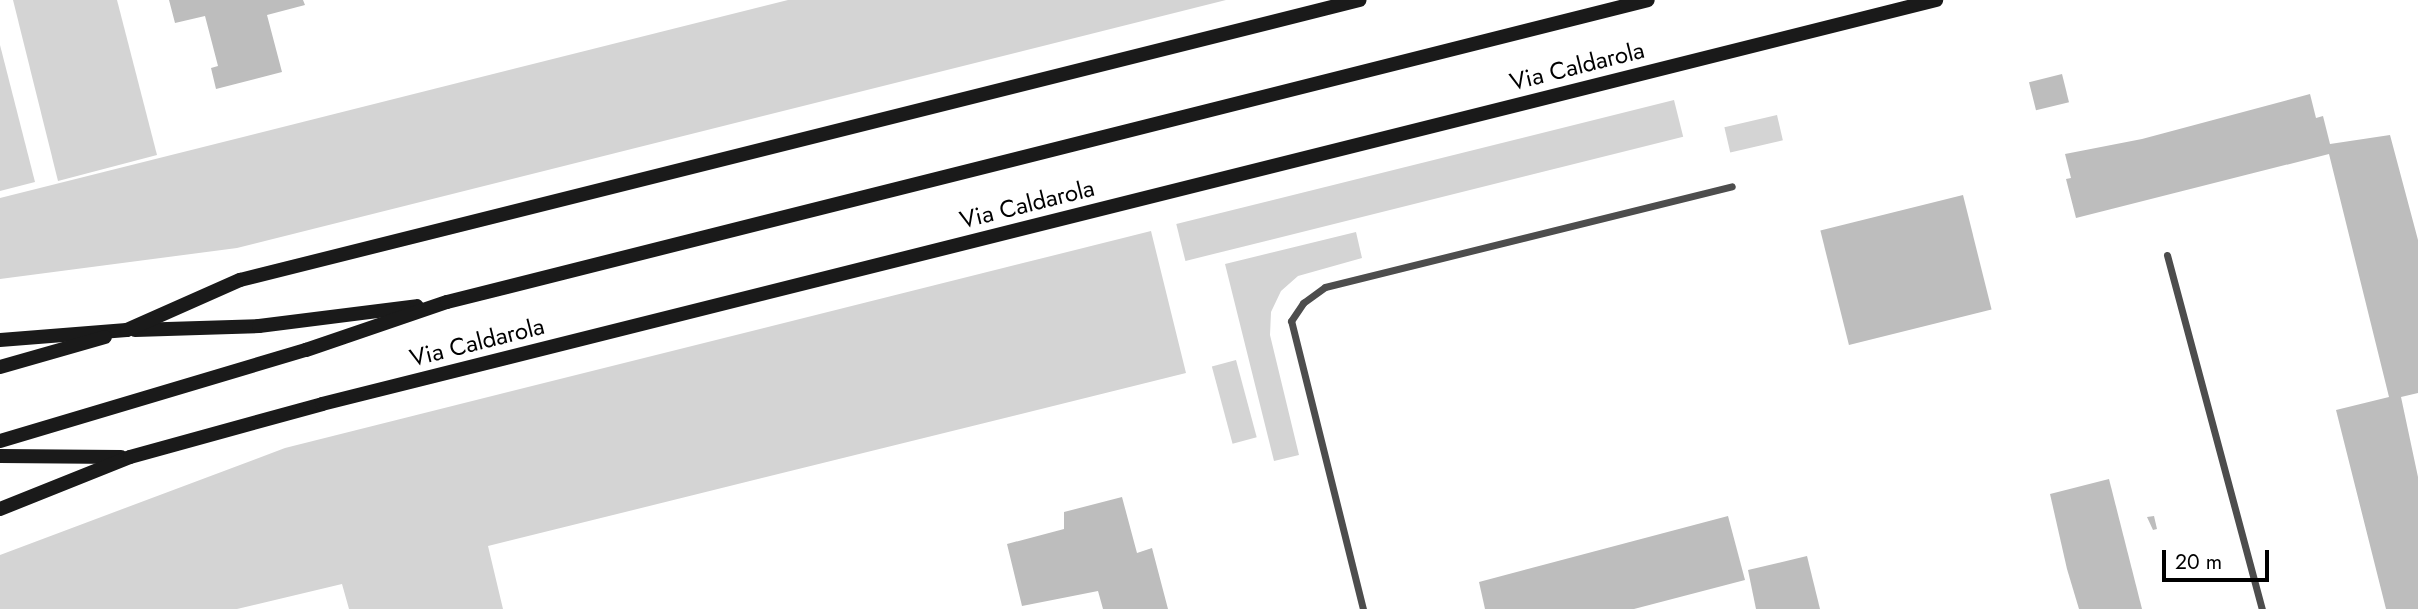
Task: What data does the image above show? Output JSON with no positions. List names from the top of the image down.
{
  "streets": {
    "street": ["Via Caldarola"]
  },
  "scale_bar": "20 m"
}
